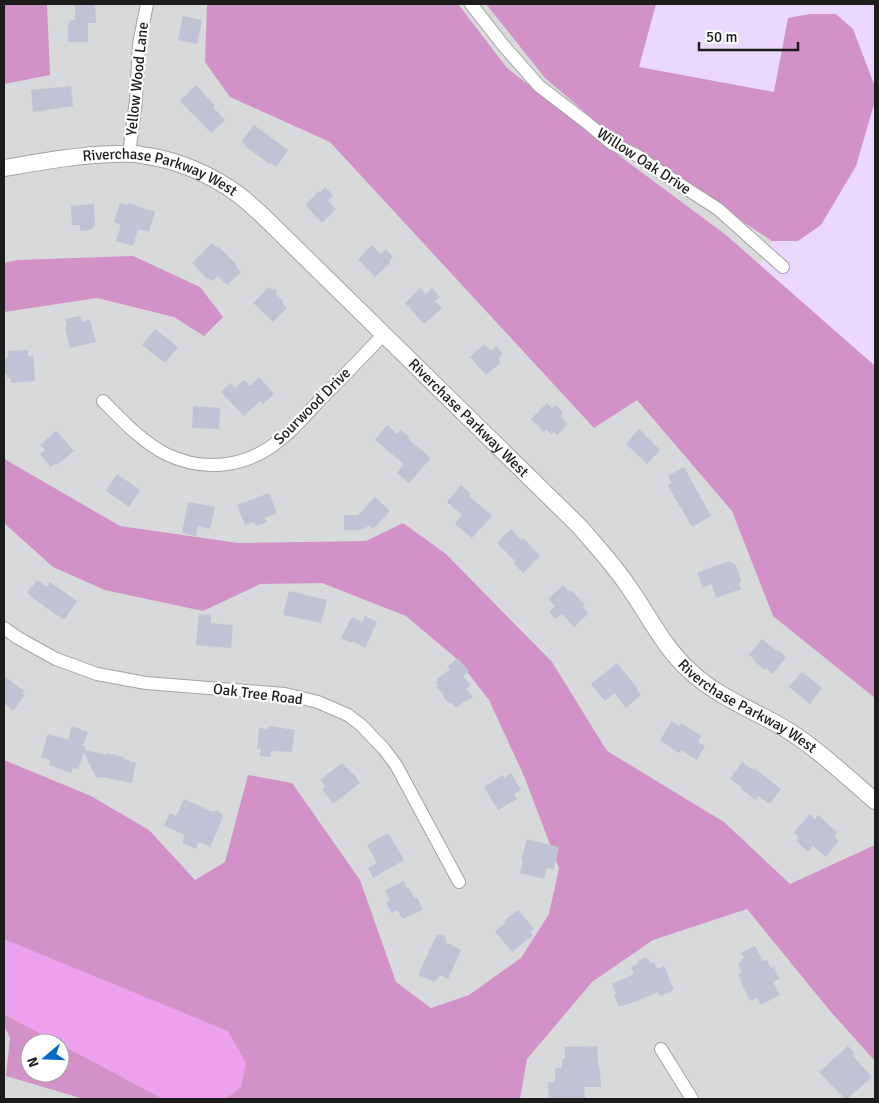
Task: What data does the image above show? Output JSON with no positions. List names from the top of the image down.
{
  "streets": {
    "street": [
      "Yellow Wood Lane",
      "Willow Oak Drive",
      "Riverchase Parkway West",
      "Sourwood Drive",
      "Oak Tree Road"
    ]
  },
  "crossings": [
    ["Yellow Wood Lane", "Riverchase Parkway West"],
    ["Riverchase Parkway West", "Sourwood Drive"]
  ],
  "scale_bar": "50 m",
  "north": "left"
}
